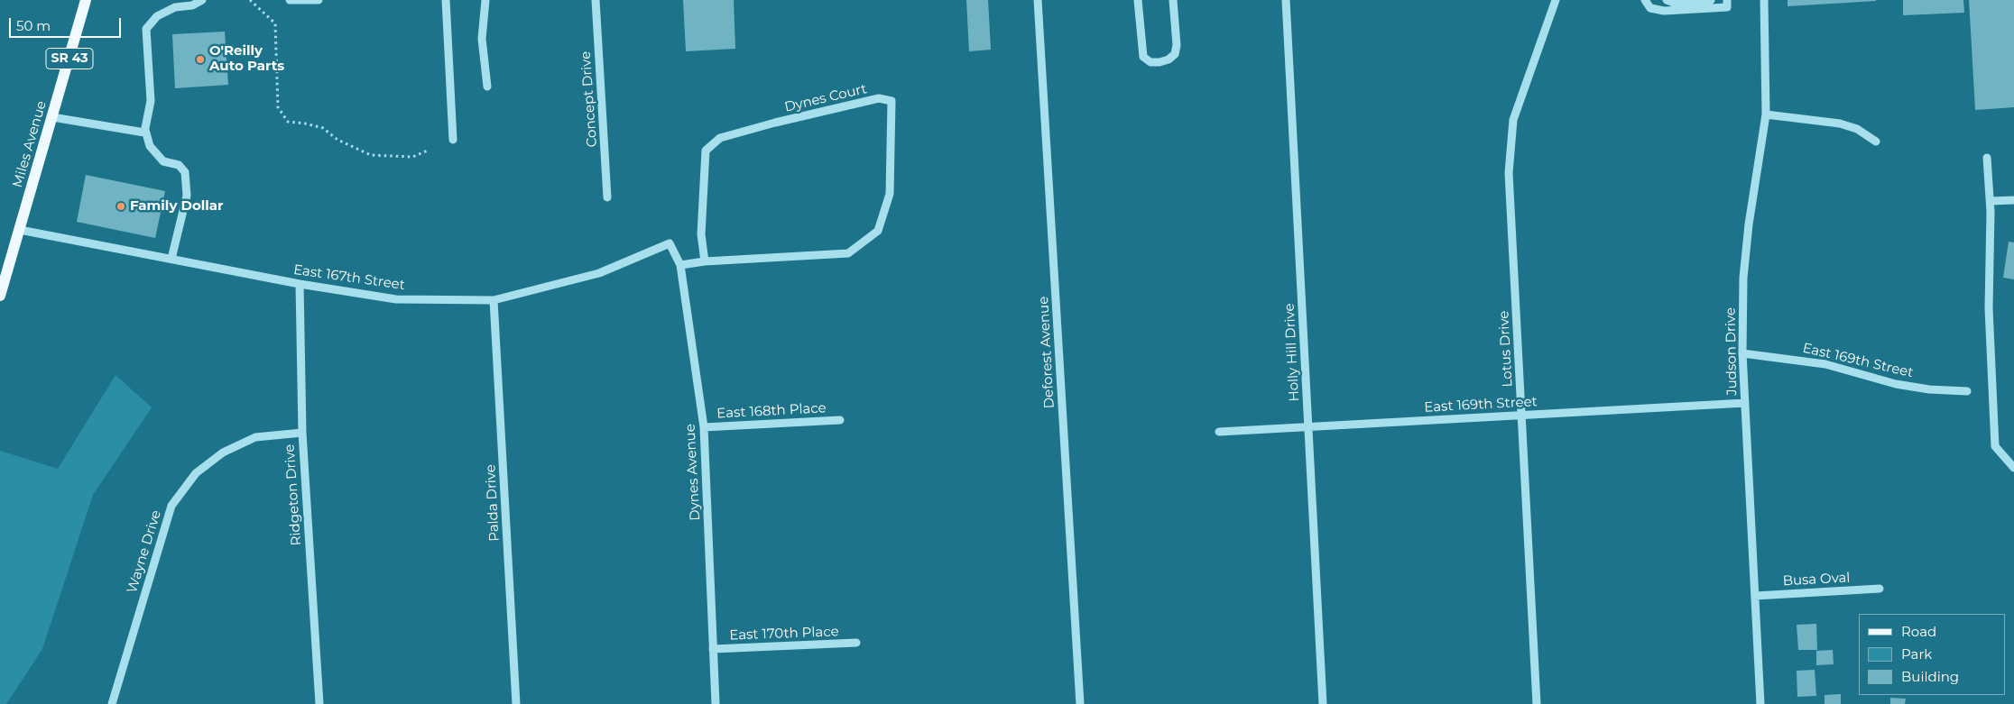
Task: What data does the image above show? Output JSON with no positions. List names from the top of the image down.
{
  "streets": {
    "main road": ["SR 43", "Miles Avenue"],
    "street": [
      "Dynes Court",
      "Concept Drive",
      "East 167th Street",
      "Lotus Drive",
      "Judson Drive",
      "Deforest Avenue",
      "Holly Hill Drive",
      "East 169th Street",
      "East 168th Place",
      "Dynes Avenue",
      "Ridgeton Drive",
      "Palda Drive",
      "Wayne Drive",
      "Busa Oval",
      "East 170th Place"
    ]
  },
  "crossings": [
    ["Dynes Court", "Dynes Avenue"],
    ["Miles Avenue", "East 167th Street"],
    ["East 167th Street", "Dynes Avenue"],
    ["East 167th Street", "Ridgeton Drive"],
    ["East 167th Street", "Palda Drive"],
    ["Lotus Drive", "East 169th Street"],
    ["Judson Drive", "East 169th Street"],
    ["Judson Drive", "Busa Oval"],
    ["Holly Hill Drive", "East 169th Street"],
    ["East 168th Place", "Dynes Avenue"],
    ["Dynes Avenue", "East 170th Place"],
    ["Ridgeton Drive", "Wayne Drive"]
  ],
  "places": ["O'Reilly Auto Parts", "Family Dollar"],
  "legend": ["Road", "Park", "Building"],
  "scale_bar": "50 m"
}
